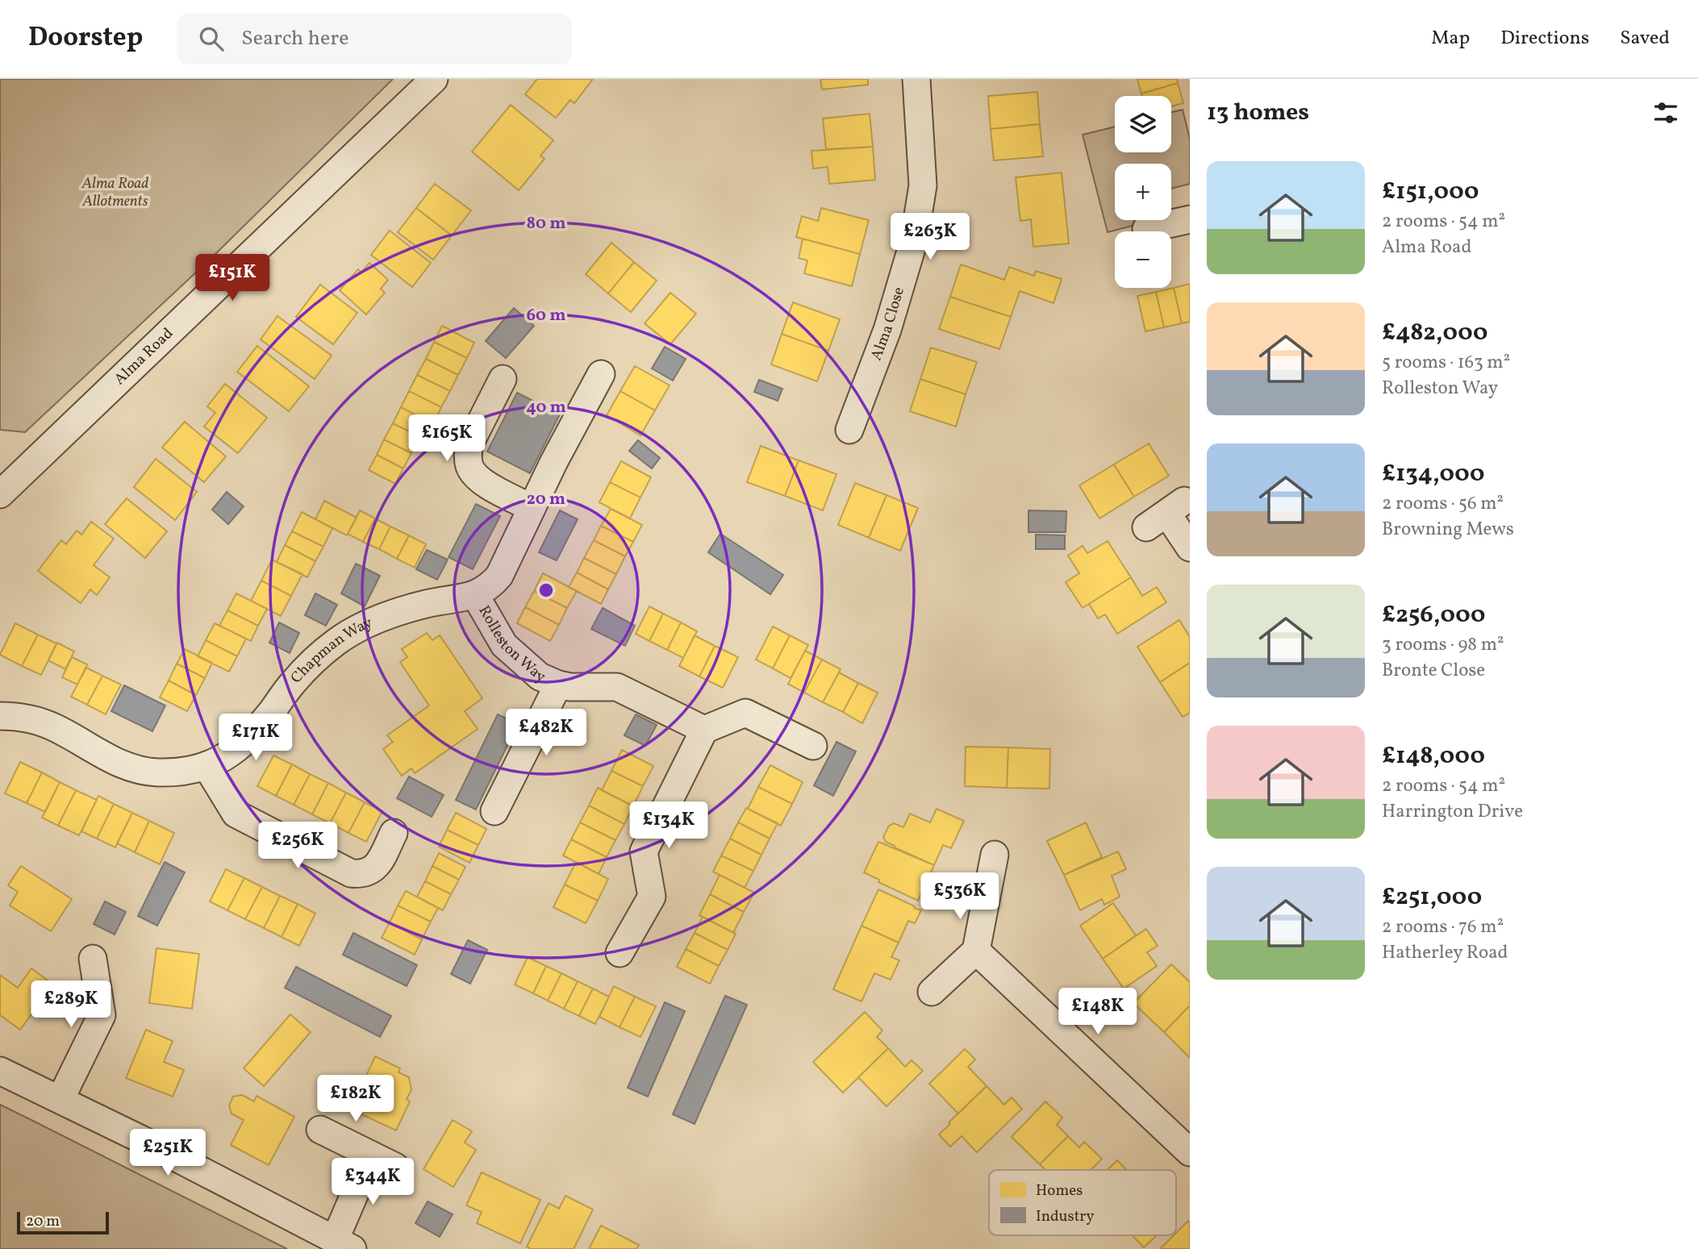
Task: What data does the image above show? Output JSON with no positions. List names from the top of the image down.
{
  "streets": {
    "street": [
      "Alma Close",
      "Alma Road",
      "Rolleston Way",
      "Chapman Way"
    ]
  },
  "crossings": [
    ["Rolleston Way", "Chapman Way"]
  ],
  "parks": ["Alma Road Allotments"],
  "legend": ["Homes", "Industry"],
  "scale_bar": "20 m",
  "page": {
    "header": "Doorstep",
    "search": "Search here",
    "nav": ["Map", "Directions", "Saved"],
    "heading": "13 homes",
    "map_buttons": ["+", "−"],
    "list": [
      {
        "name": "£151,000",
        "note": "2 rooms · 54 m² · Alma Road"
      },
      {
        "name": "£482,000",
        "note": "5 rooms · 163 m² · Rolleston Way"
      },
      {
        "name": "£134,000",
        "note": "2 rooms · 56 m² · Browning Mews"
      },
      {
        "name": "£256,000",
        "note": "3 rooms · 98 m² · Bronte Close"
      },
      {
        "name": "£148,000",
        "note": "2 rooms · 54 m² · Harrington Drive"
      },
      {
        "name": "£251,000",
        "note": "2 rooms · 76 m² · Hatherley Road"
      }
    ],
    "price": [
      "£263K",
      "£151K",
      "£165K",
      "£482K",
      "£171K",
      "£134K",
      "£256K",
      "£536K",
      "£289K",
      "£148K",
      "£182K",
      "£251K",
      "£344K"
    ],
    "scale": "20 m"
  },
  "rings": [
    "80 m",
    "60 m",
    "40 m",
    "20 m"
  ]
}
